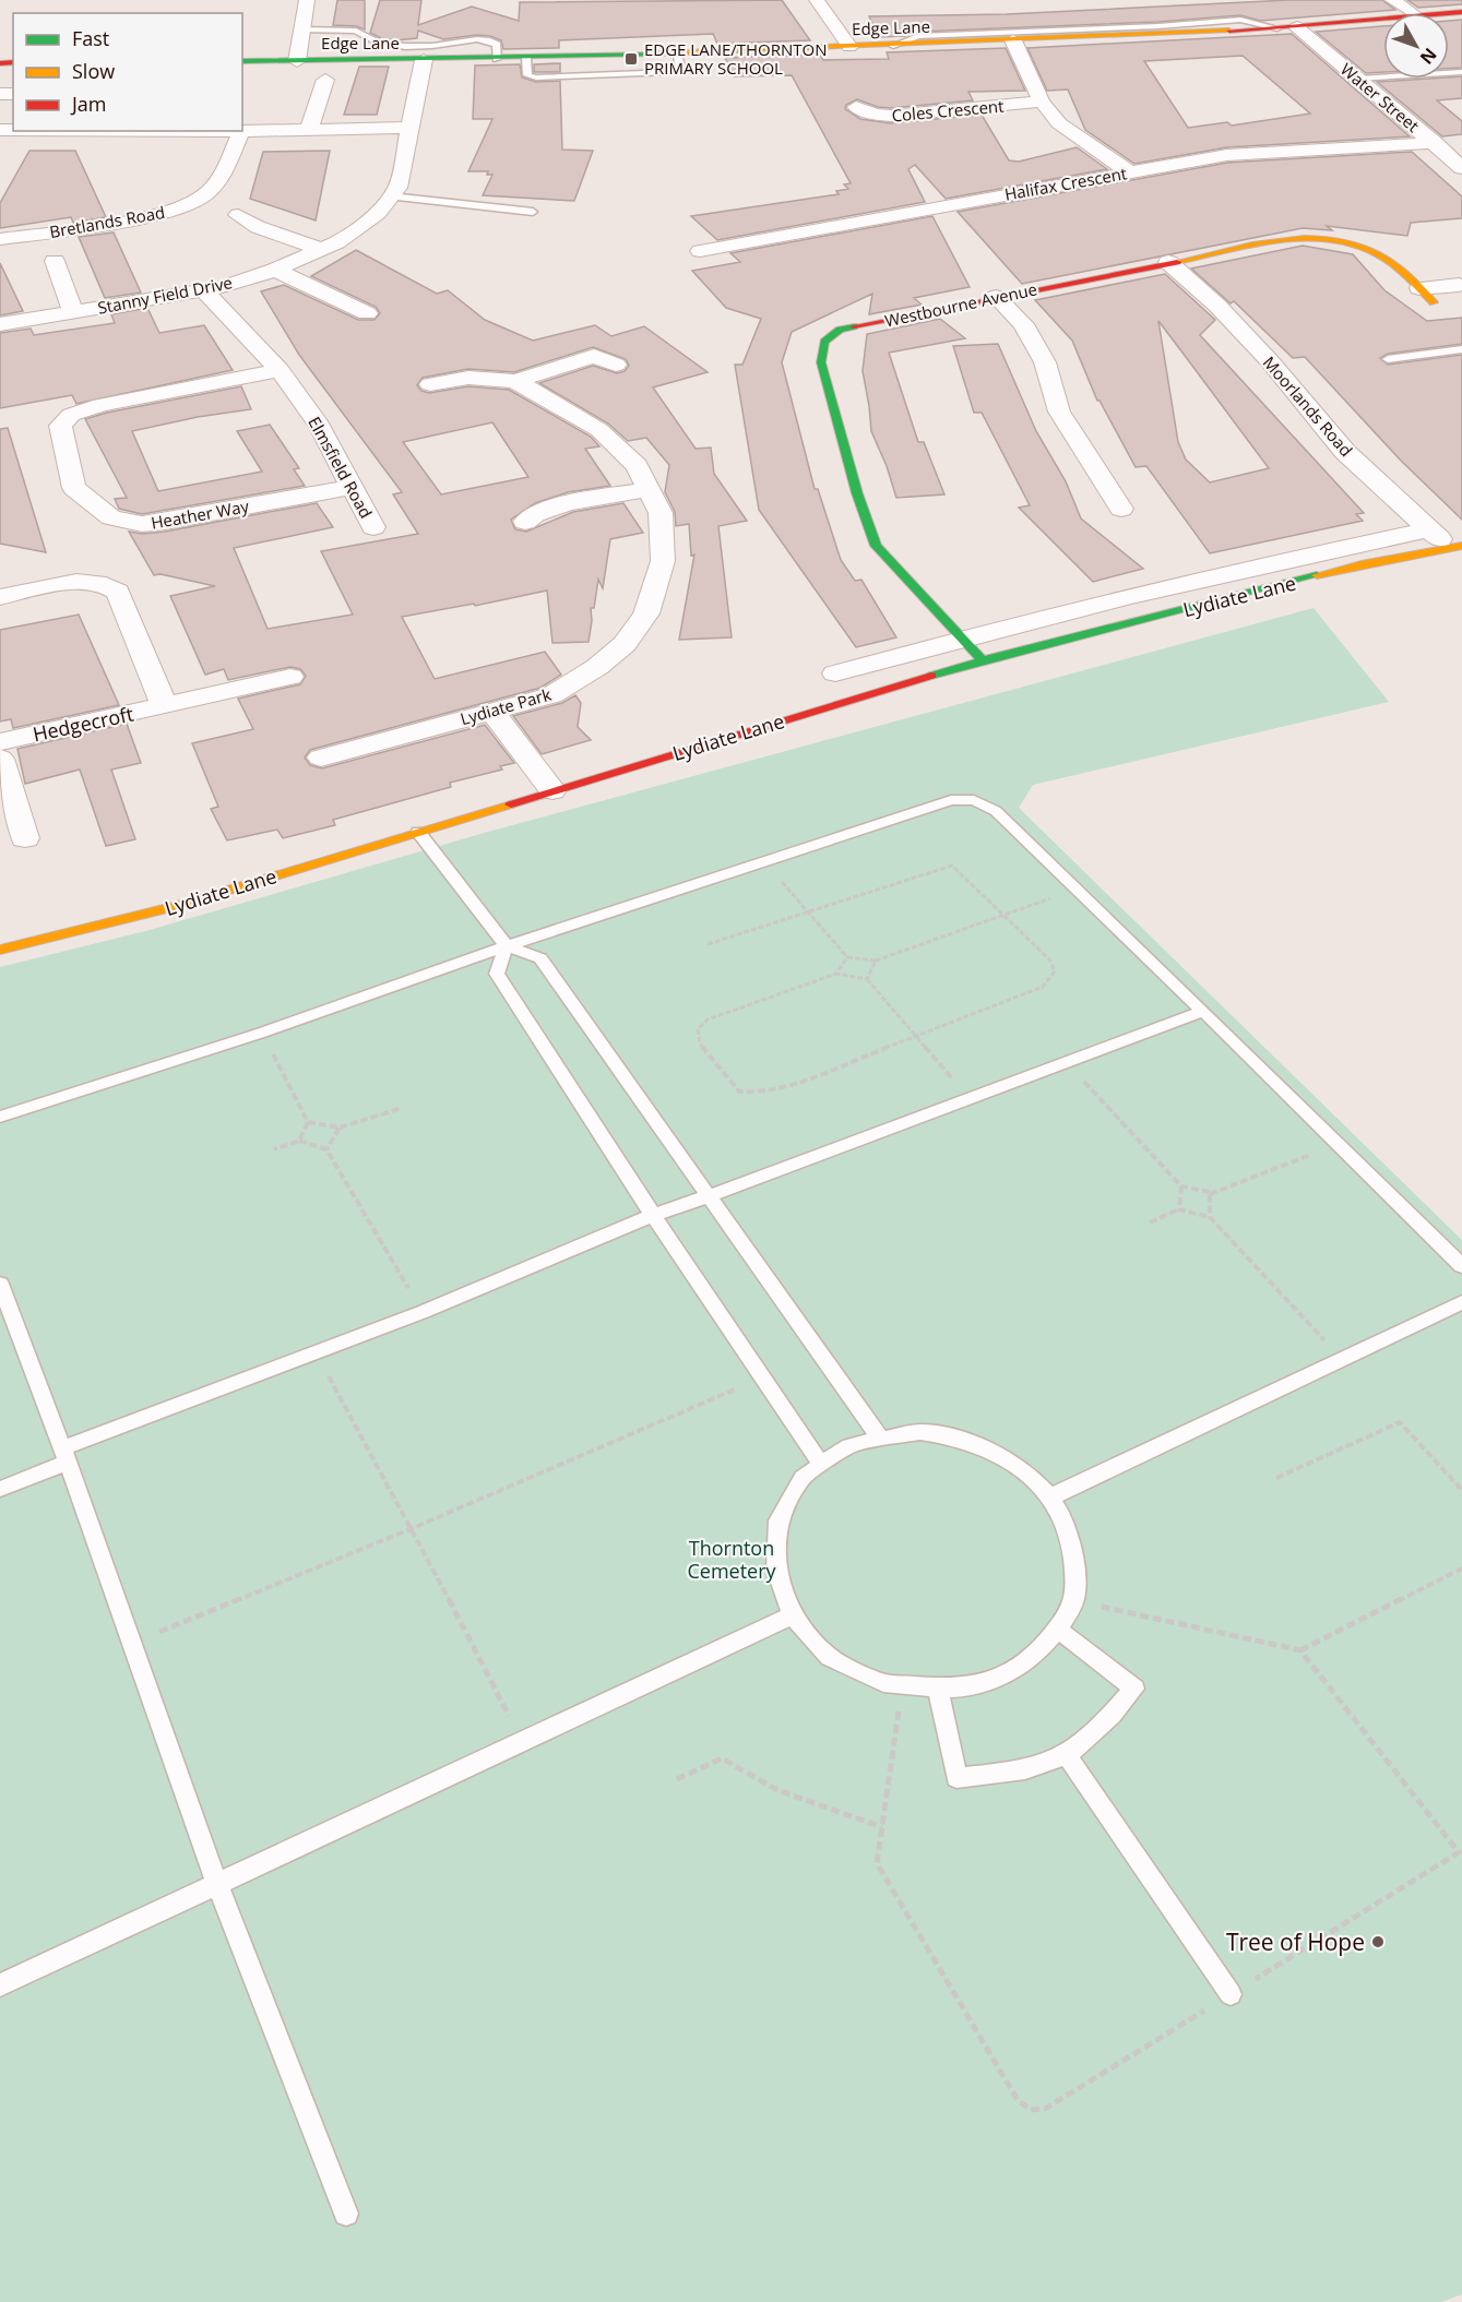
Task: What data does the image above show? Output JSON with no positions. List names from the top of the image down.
{
  "streets": {
    "street": [
      "Edge Lane",
      "Water Street",
      "Coles Crescent",
      "Halifax Crescent",
      "Bretlands Road",
      "Stanny Field Drive",
      "Westbourne Avenue",
      "Moorlands Road",
      "Elmsfield Road",
      "Heather Way",
      "Lydiate Lane",
      "Lydiate Park",
      "Hedgecroft"
    ]
  },
  "crossings": [
    ["Edge Lane", "Water Street"],
    ["Edge Lane", "Stanny Field Drive"],
    ["Water Street", "Halifax Crescent"],
    ["Stanny Field Drive", "Elmsfield Road"],
    ["Westbourne Avenue", "Moorlands Road"],
    ["Westbourne Avenue", "Lydiate Lane"],
    ["Moorlands Road", "Lydiate Lane"],
    ["Elmsfield Road", "Heather Way"]
  ],
  "parks": ["Thornton Cemetery"],
  "places": {
    "transit": ["EDGE LANE/THORNTON PRIMARY SCHOOL"],
    "other": ["Tree of Hope"]
  },
  "legend": ["Fast", "Slow", "Jam"],
  "north": "bottom right"
}
